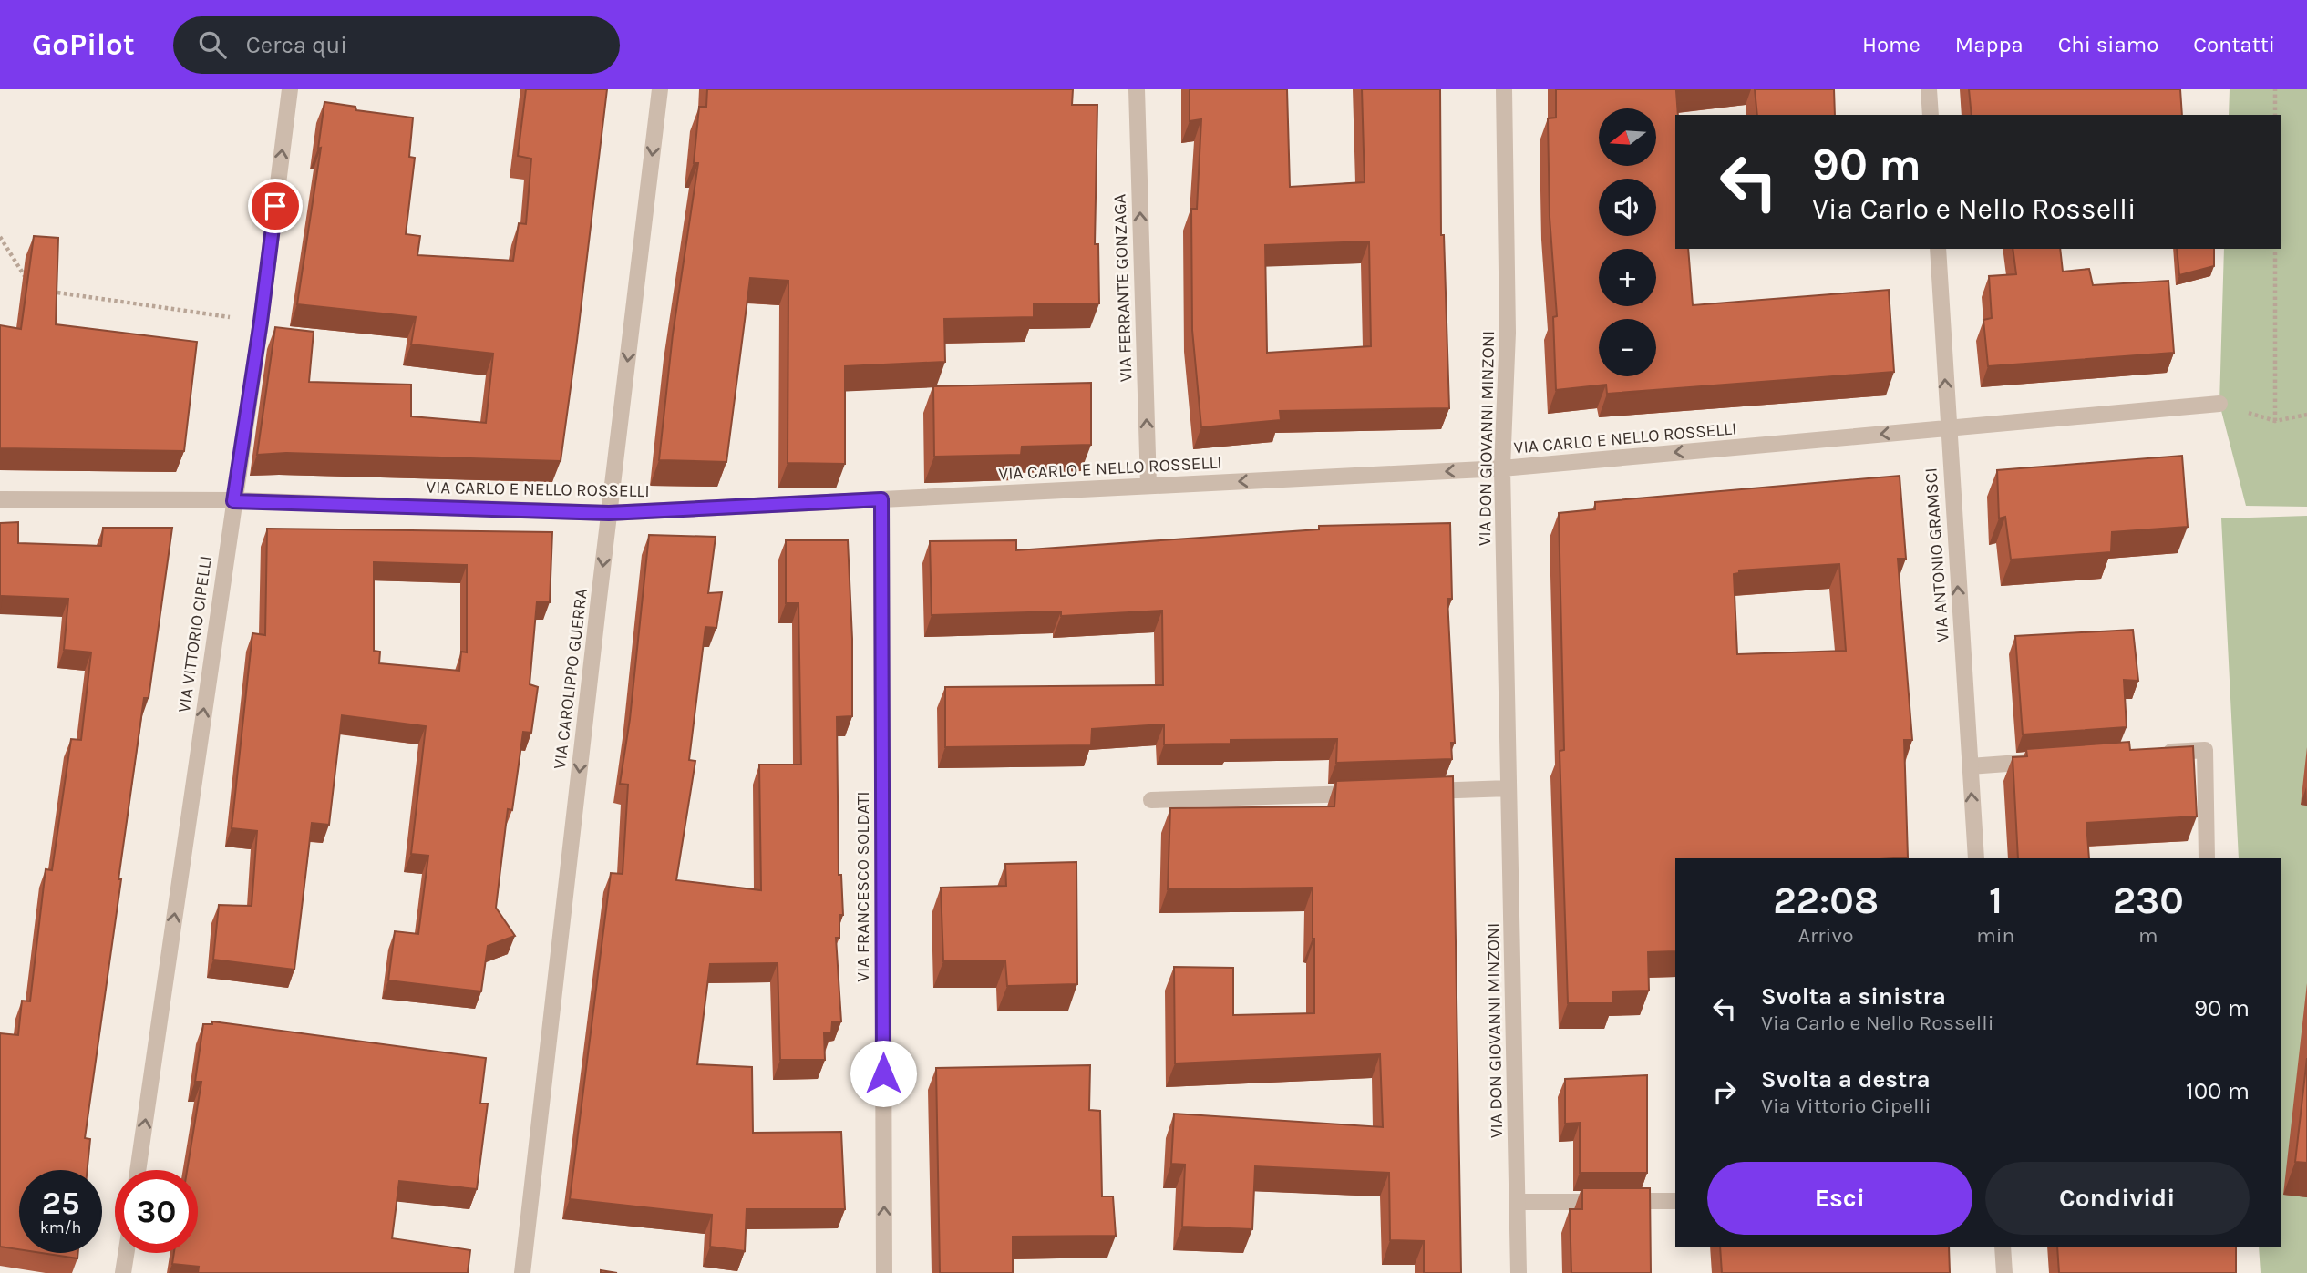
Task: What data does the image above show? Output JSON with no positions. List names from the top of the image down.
{
  "streets": {
    "street": [
      "VIA FERRANTE GONZAGA",
      "VIA DON GIOVANNI MINZONI",
      "VIA CARLO E NELLO ROSSELLI",
      "VIA ANTONIO GRAMSCI",
      "VIA VITTORIO CIPELLI",
      "VIA CAROLIPPO GUERRA",
      "VIA FRANCESCO SOLDATI"
    ]
  },
  "crossings": [
    ["VIA FERRANTE GONZAGA", "VIA CARLO E NELLO ROSSELLI"],
    ["VIA DON GIOVANNI MINZONI", "VIA CARLO E NELLO ROSSELLI"],
    ["VIA CARLO E NELLO ROSSELLI", "VIA ANTONIO GRAMSCI"],
    ["VIA CARLO E NELLO ROSSELLI", "VIA VITTORIO CIPELLI"],
    ["VIA CARLO E NELLO ROSSELLI", "VIA CAROLIPPO GUERRA"],
    ["VIA CARLO E NELLO ROSSELLI", "VIA FRANCESCO SOLDATI"]
  ],
  "one_way": [
    "VIA FERRANTE GONZAGA",
    "VIA CARLO E NELLO ROSSELLI",
    "VIA ANTONIO GRAMSCI",
    "VIA VITTORIO CIPELLI",
    "VIA CAROLIPPO GUERRA",
    "VIA FRANCESCO SOLDATI"
  ],
  "north": "left",
  "page": {
    "header": "GoPilot",
    "search": "Cerca qui",
    "nav": [
      "Home",
      "Mappa",
      "Chi siamo",
      "Contatti"
    ],
    "map_buttons": ["+", "−"],
    "turn": ["90 m", "Via Carlo e Nello Rosselli"],
    "eta": [
      "22:08",
      "Arrivo",
      "1",
      "min",
      "230",
      "m"
    ],
    "list": [
      {
        "name": "Svolta a sinistra",
        "note": "Via Carlo e Nello Rosselli",
        "value": "90 m"
      },
      {
        "name": "Svolta a destra",
        "note": "Via Vittorio Cipelli",
        "value": "100 m"
      }
    ],
    "buttons": ["Esci", "Condividi"],
    "speed": "25 km/h",
    "limit": "30"
  }
}
